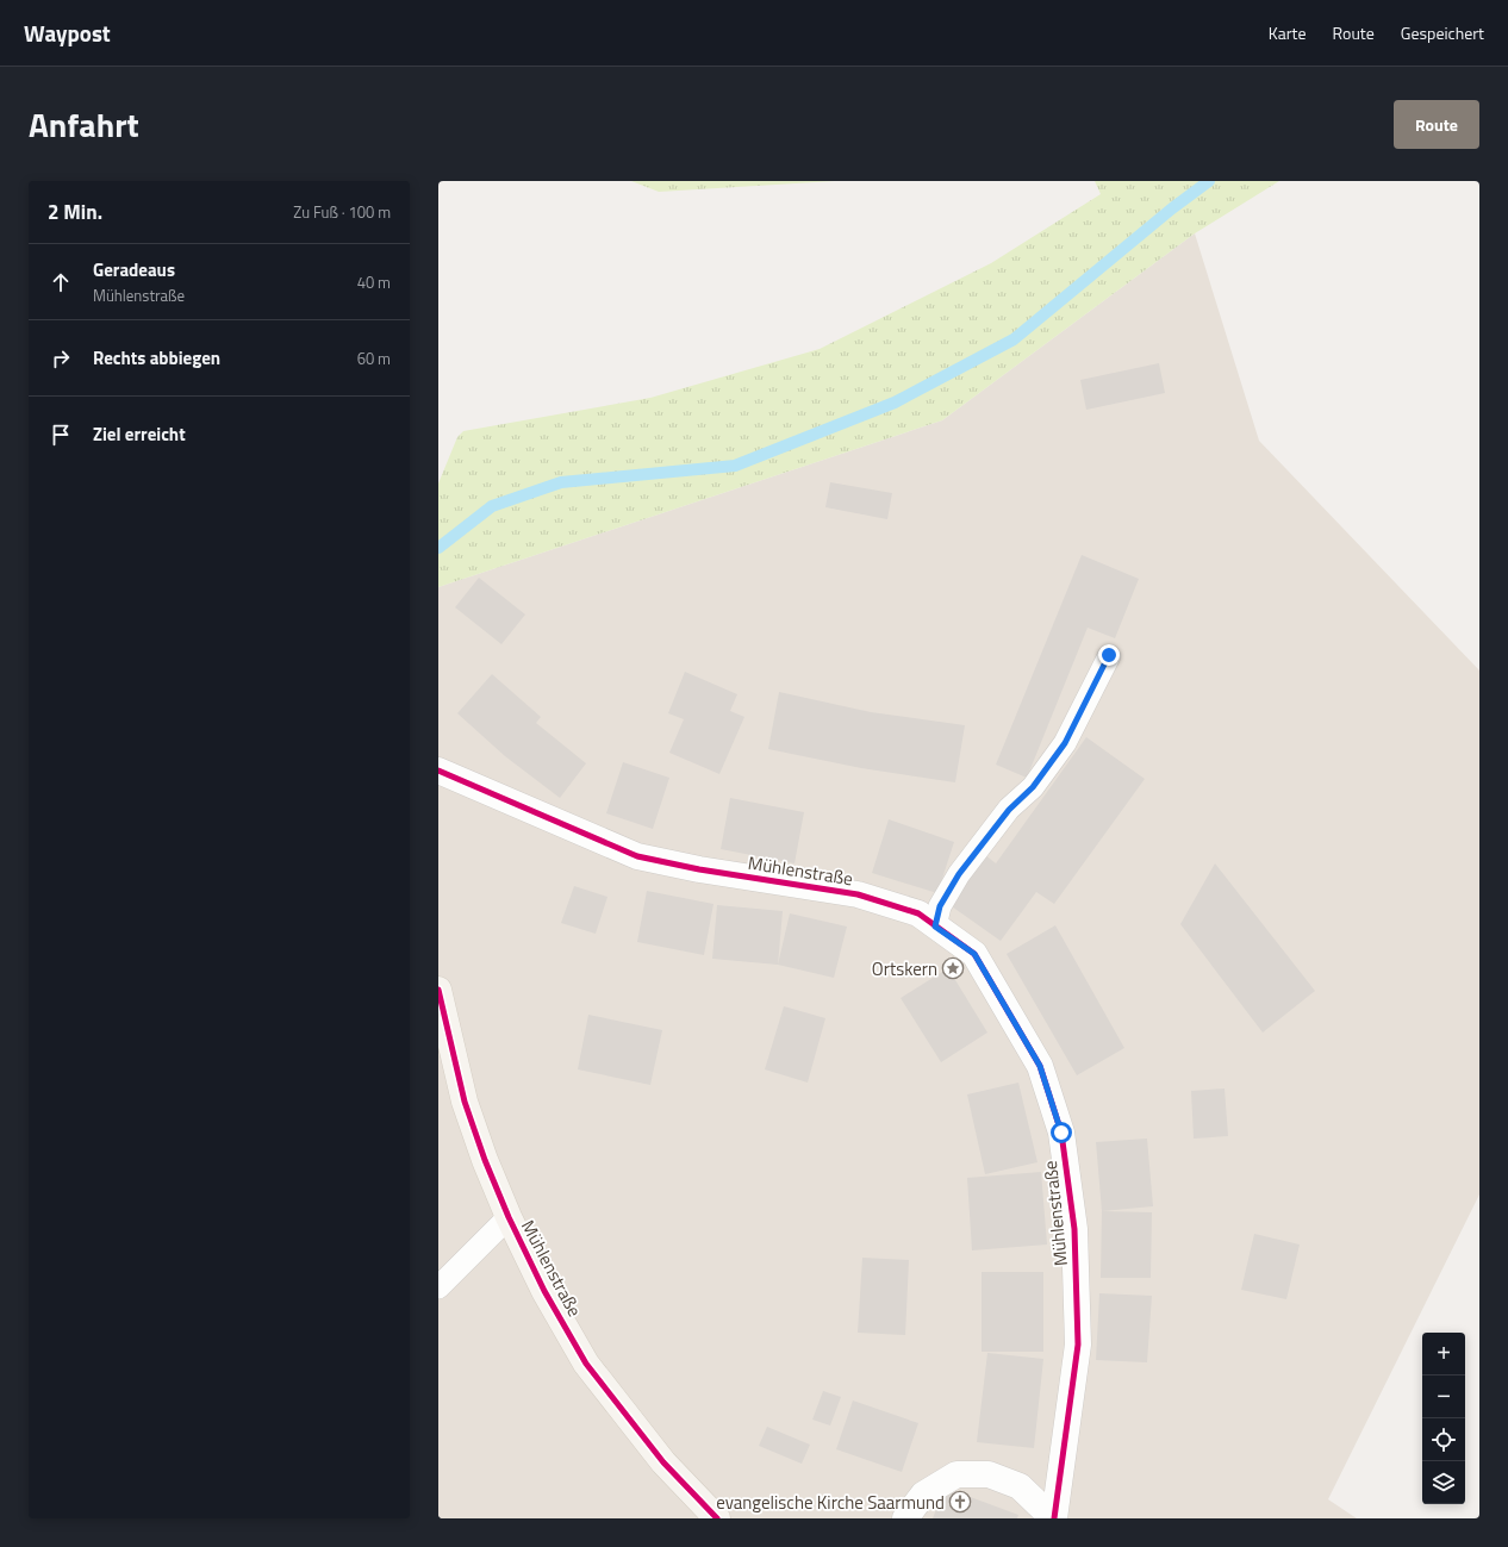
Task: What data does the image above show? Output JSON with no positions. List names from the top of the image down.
{
  "streets": {
    "main road": ["Mühlenstraße"]
  },
  "places": {
    "place": ["Ortskern"],
    "church": ["evangelische Kirche Saarmund"]
  },
  "page": {
    "header": "Waypost",
    "nav": ["Karte", "Route", "Gespeichert"],
    "title": "Anfahrt",
    "buttons": "Route",
    "heading": ["2 Min.", "Zu Fuß · 100 m"],
    "list": [
      ["Geradeaus", "Mühlenstraße", "40 m"],
      ["Rechts abbiegen", "60 m"],
      "Ziel erreicht"
    ],
    "map_buttons": ["+", "−"]
  }
}
